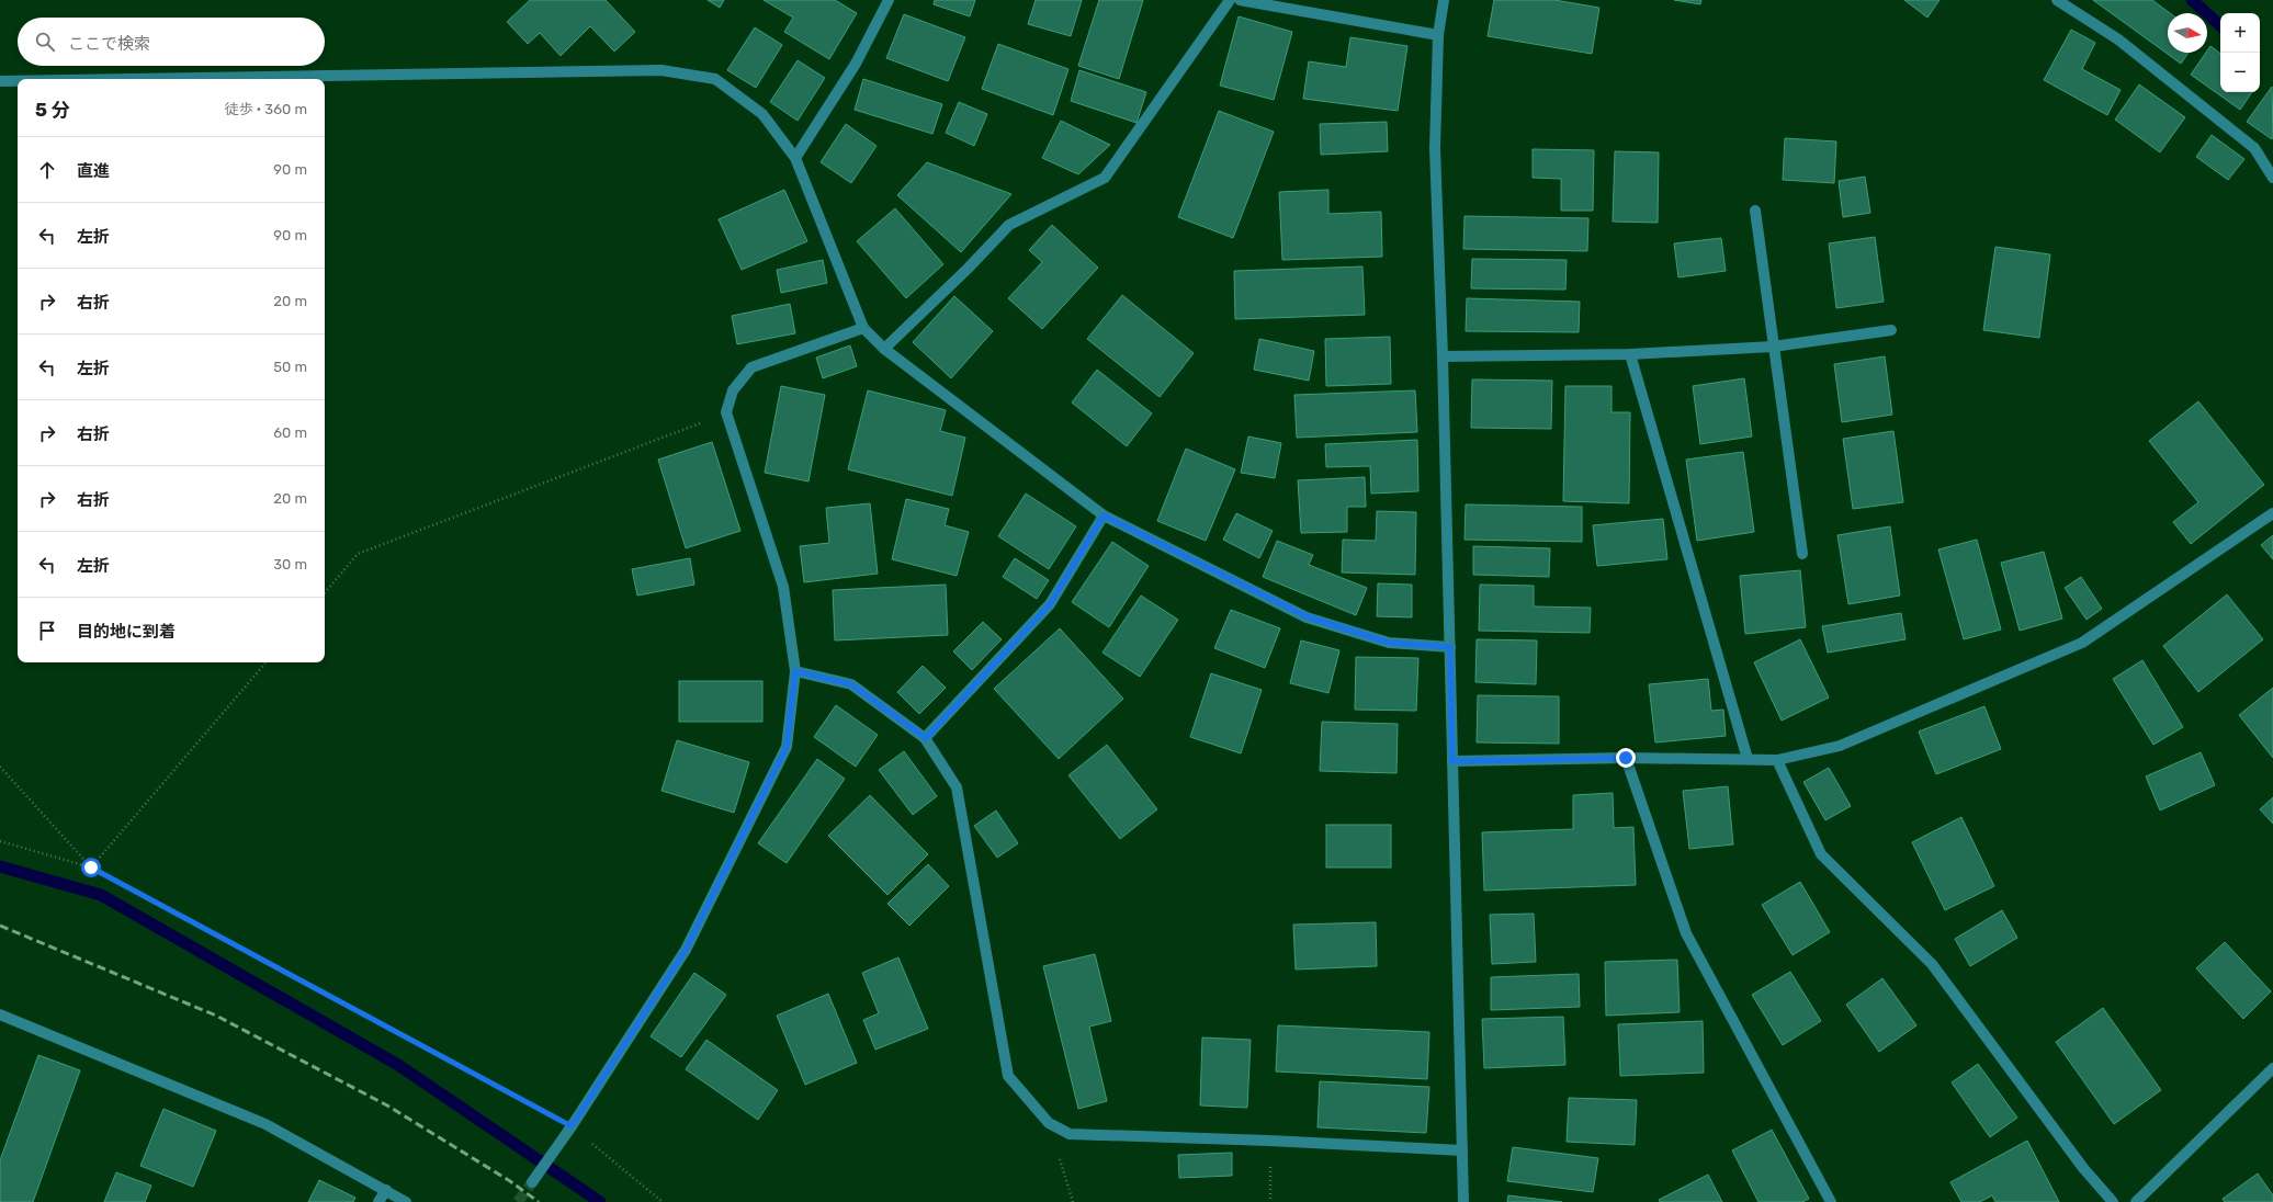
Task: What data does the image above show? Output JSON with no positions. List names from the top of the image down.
{
  "north": "right",
  "page": {
    "map_buttons": ["+", "−"],
    "search": "ここで検索",
    "heading": ["5 分", "徒歩 · 360 m"],
    "list": [
      ["直進", "90 m"],
      ["左折", "90 m"],
      ["右折", "20 m"],
      ["左折", "50 m"],
      ["右折", "60 m"],
      ["右折", "20 m"],
      ["左折", "30 m"],
      "目的地に到着"
    ]
  }
}
